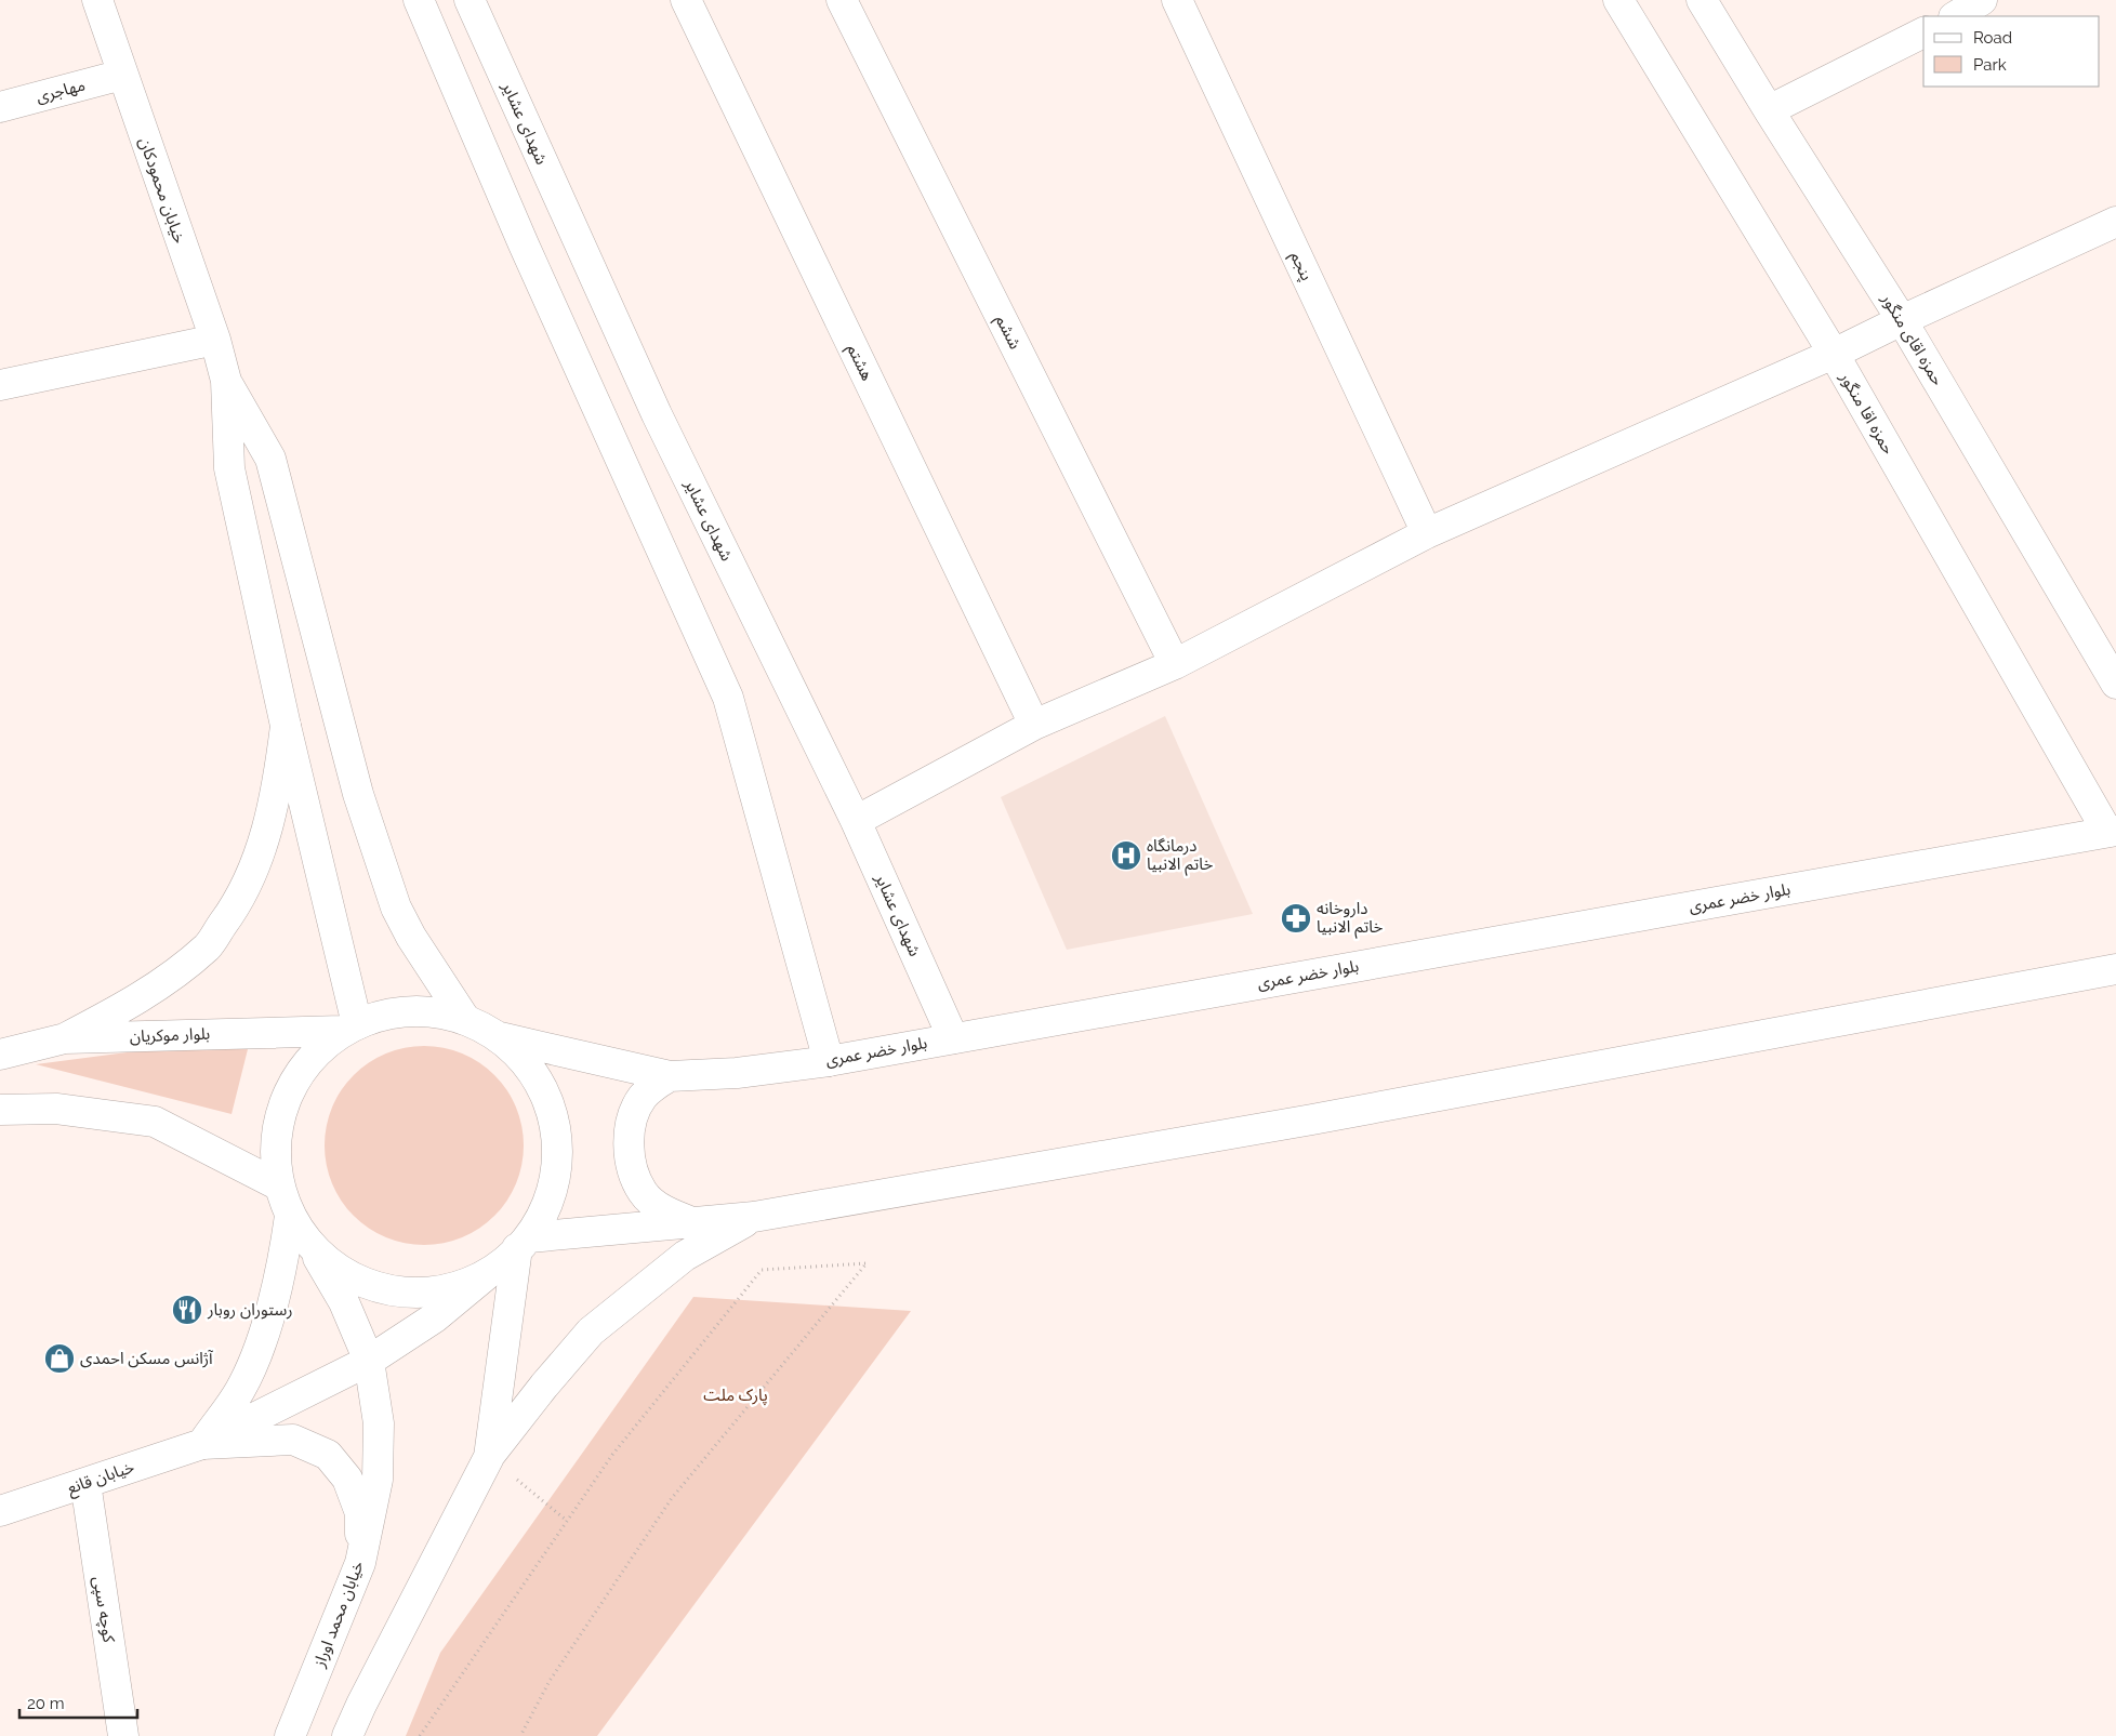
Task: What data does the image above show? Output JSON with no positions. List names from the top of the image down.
{
  "streets": {
    "street": [
      "مهاجری",
      "شهدای عشایر",
      "خیابان محمودکان",
      "پنجم",
      "ششم",
      "حمزه اقای منگور",
      "هشتم",
      "حمزه اقا منگور",
      "بلوار خضر عمری",
      "بلوار موکریان",
      "خیابان قانع",
      "کوچه سپی",
      "خیابان محمد اوراز"
    ]
  },
  "crossings": [
    ["مهاجری", "خیابان محمودکان"],
    ["شهدای عشایر", "بلوار خضر عمری"],
    ["حمزه اقا منگور", "بلوار خضر عمری"],
    ["خیابان قانع", "کوچه سپی"]
  ],
  "parks": ["پارک ملت"],
  "places": {
    "hospital": ["درمانگاه خاتم الانبیا"],
    "pharmacy": ["داروخانه خاتم الانبیا"],
    "restaurant": ["رستوران روبار"],
    "shop": ["آژانس مسکن احمدی"]
  },
  "legend": ["Road", "Park"],
  "scale_bar": "20 m"
}
